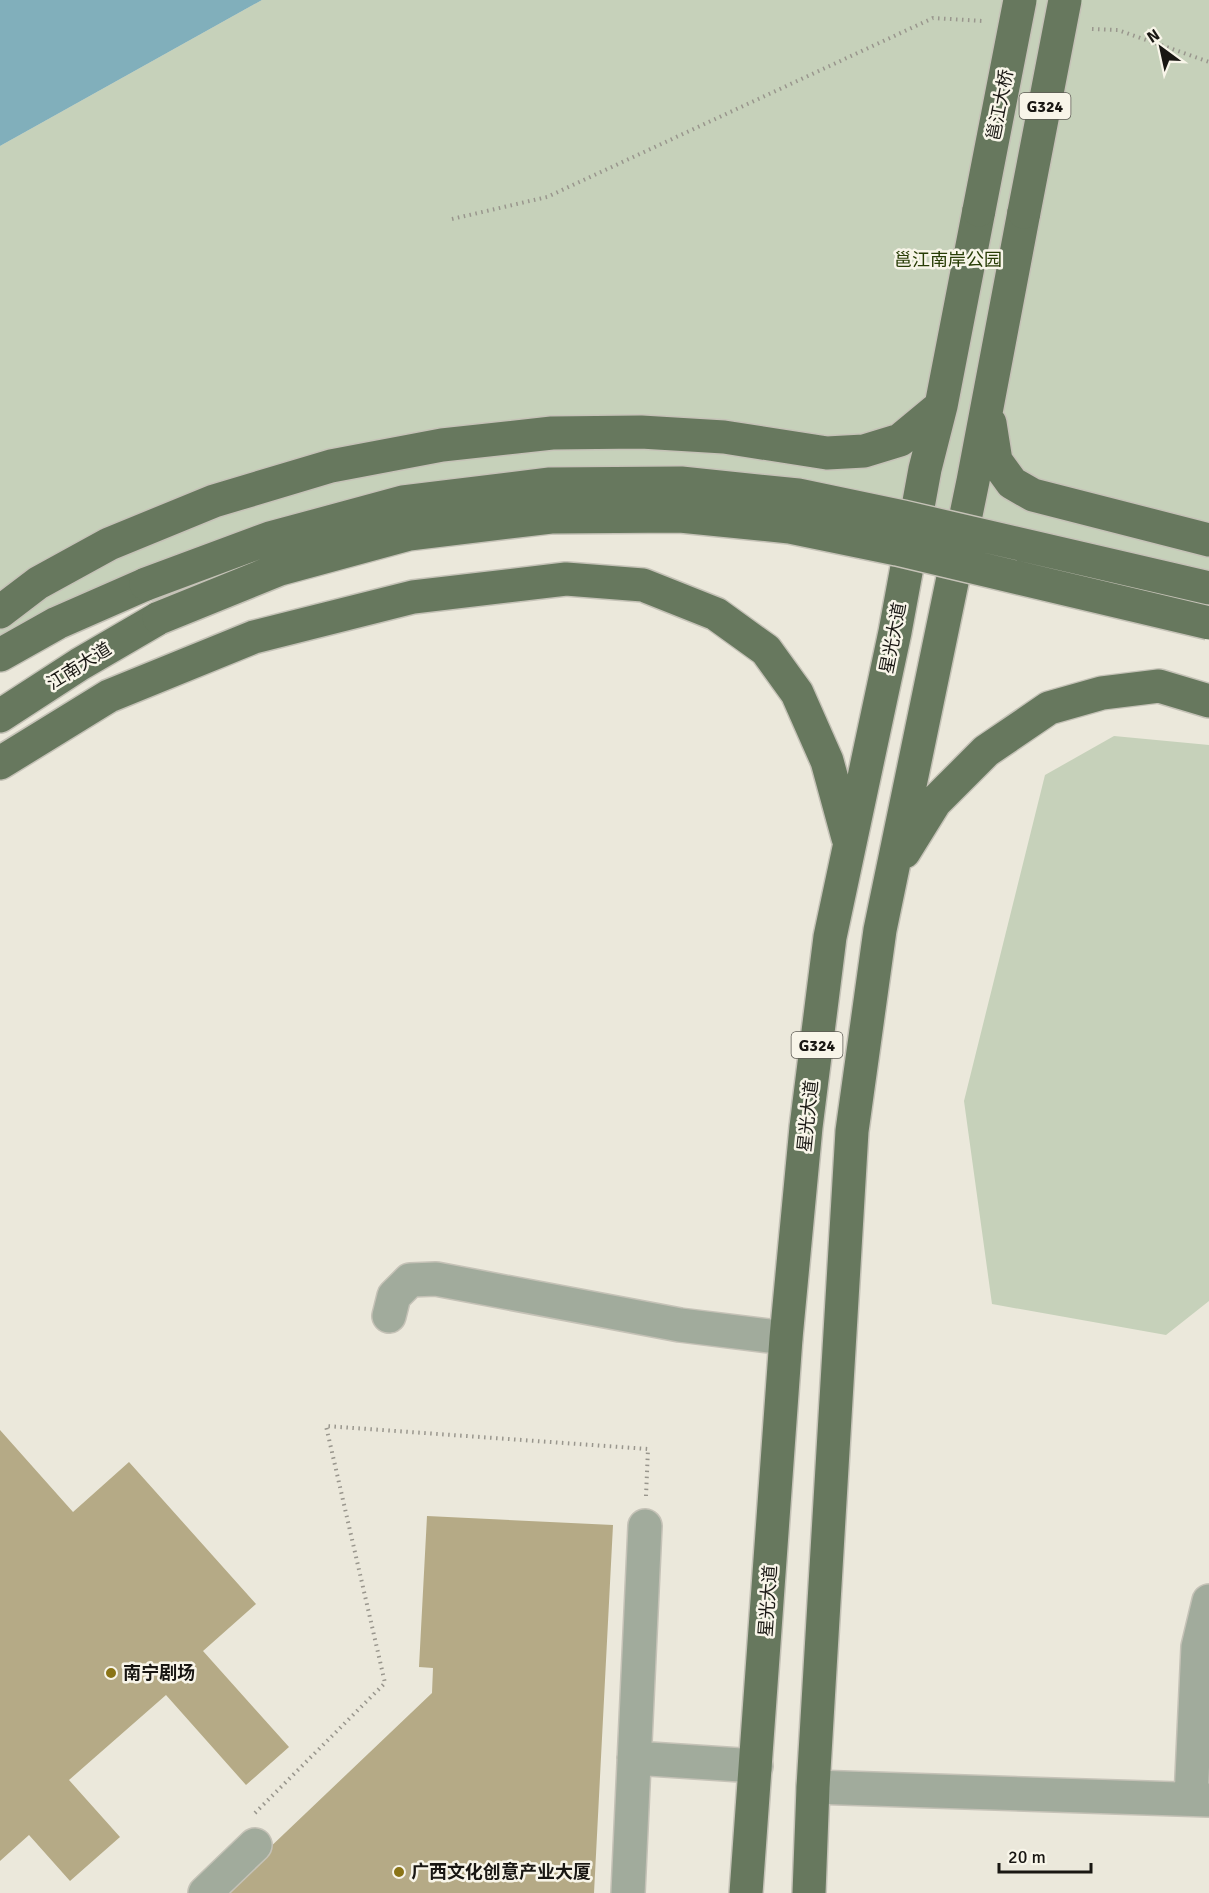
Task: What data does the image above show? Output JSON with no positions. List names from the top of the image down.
{
  "streets": {
    "main road": [
      "邕江大桥",
      "G324",
      "星光大道",
      "江南大道"
    ]
  },
  "crossings": [
    ["邕江大桥", "星光大道"]
  ],
  "parks": ["邕江南岸公园"],
  "places": ["南宁剧场", "广西文化创意产业大厦"],
  "scale_bar": "20 m",
  "north": "top left"
}
